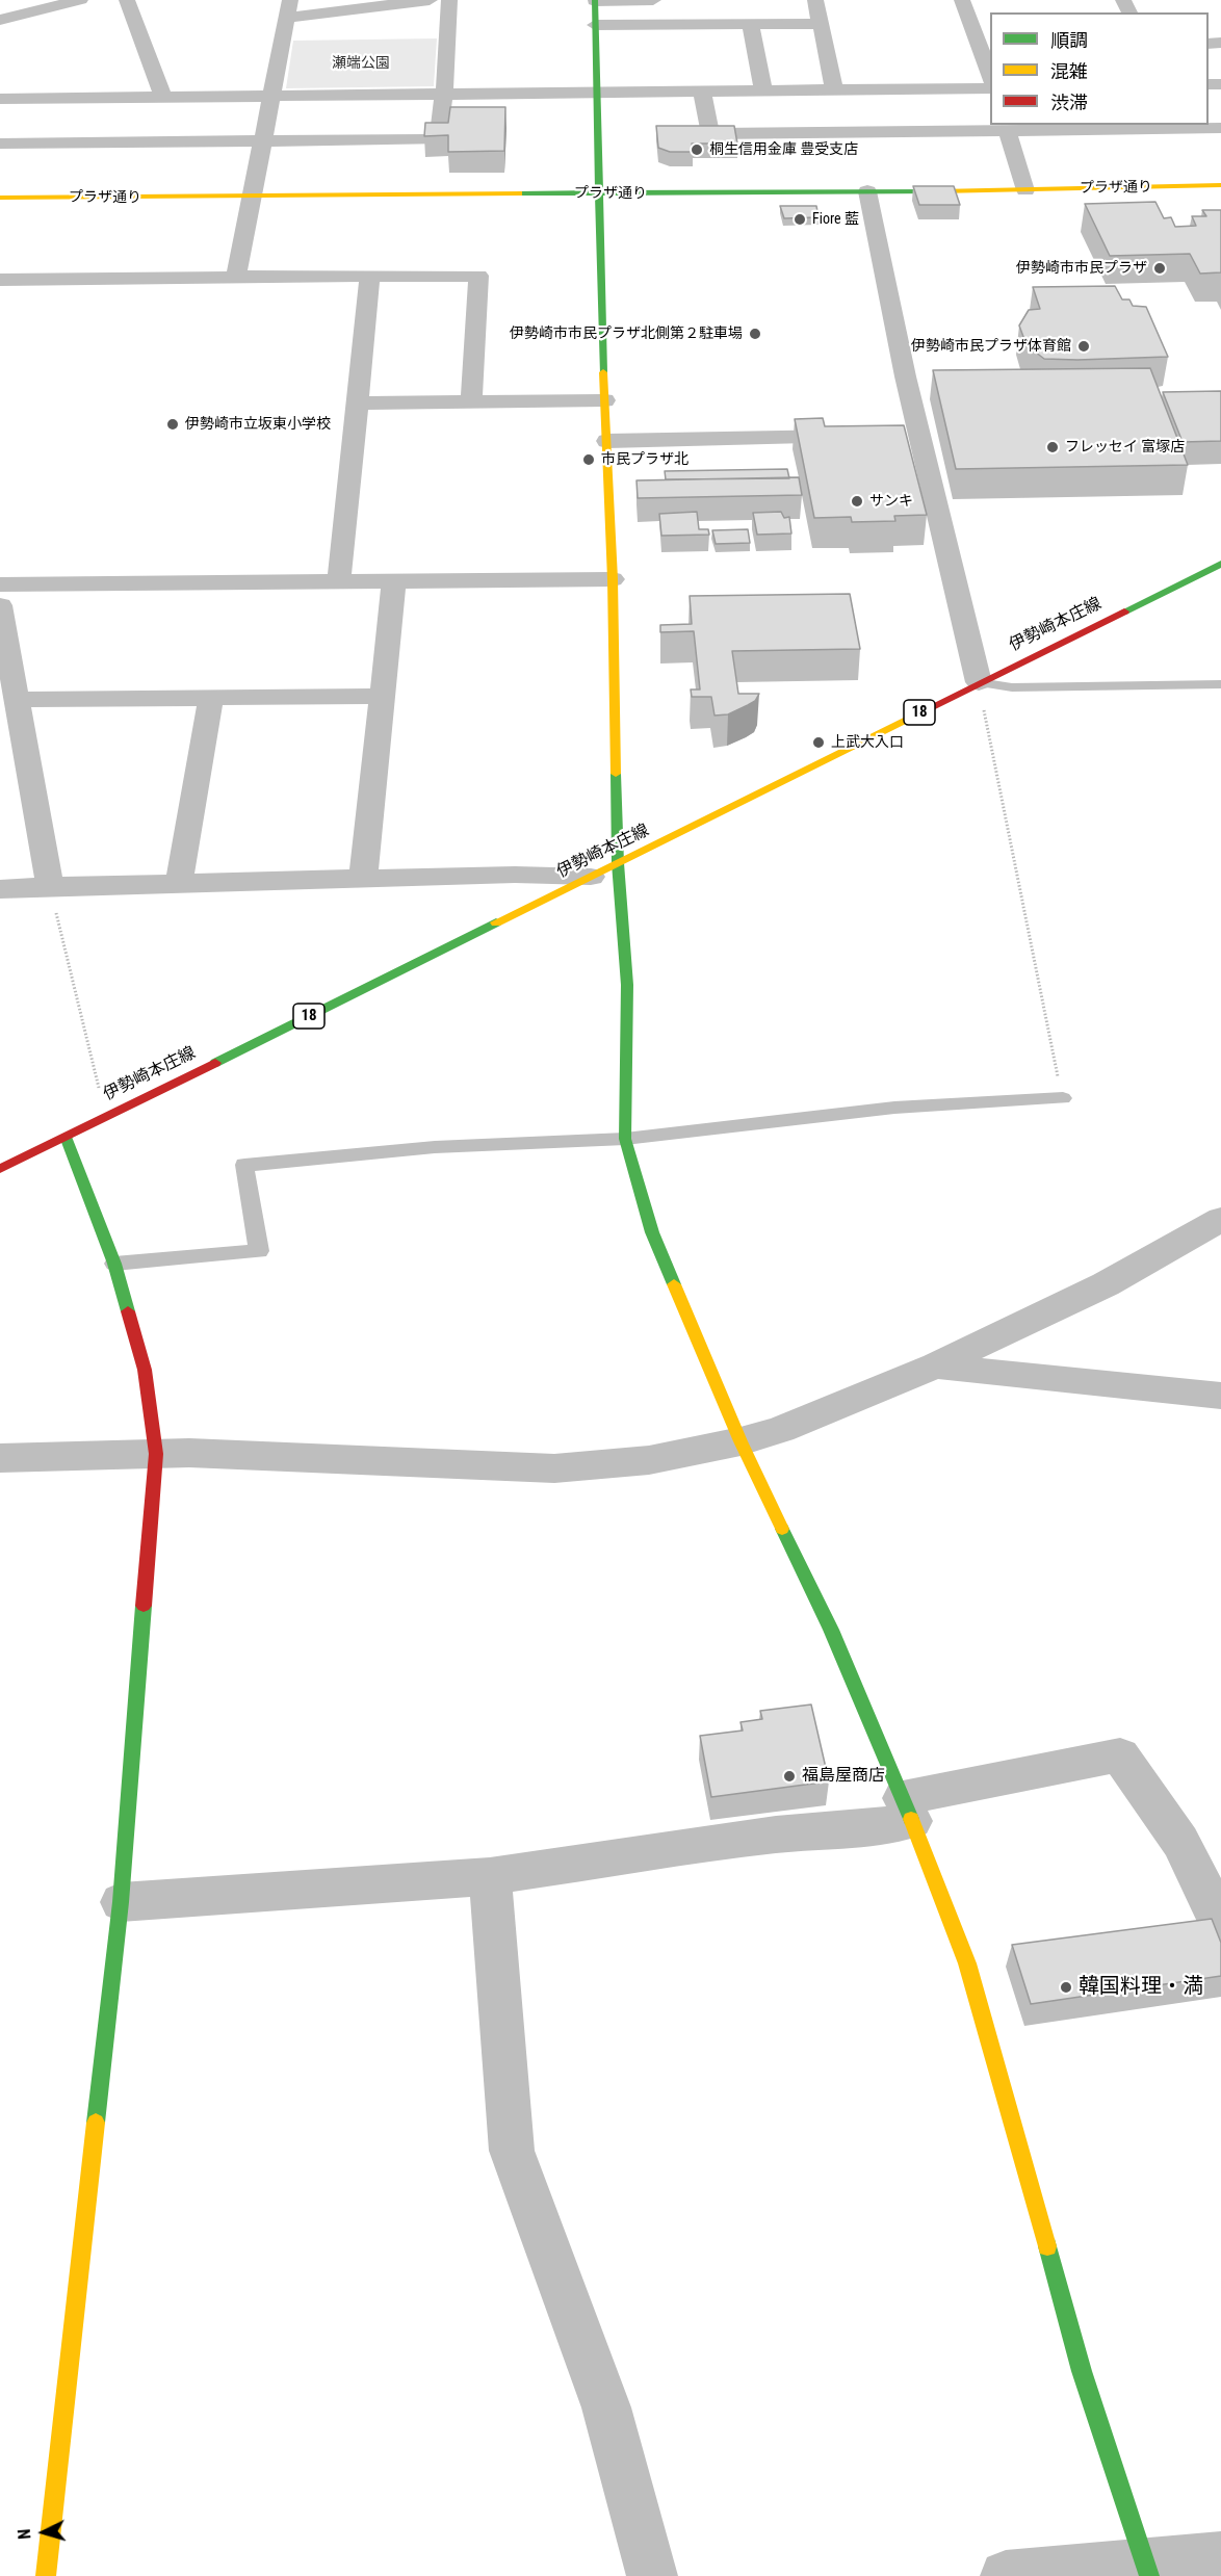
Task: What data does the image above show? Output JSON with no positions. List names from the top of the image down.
{
  "streets": {
    "street": ["プラザ通り", "伊勢崎本庄線", "18"]
  },
  "parks": ["瀬端公園"],
  "places": [
    "桐生信用金庫 豊受支店",
    "Fiore 藍",
    "伊勢崎市市民プラザ",
    "伊勢崎市市民プラザ北側第２駐車場",
    "伊勢崎市民プラザ体育館",
    "伊勢崎市立坂東小学校",
    "フレッセイ 富塚店",
    "市民プラザ北",
    "サンキ",
    "上武大入口",
    "福島屋商店",
    "韓国料理・満"
  ],
  "legend": ["順調", "混雑", "渋滞"],
  "north": "left"
}
